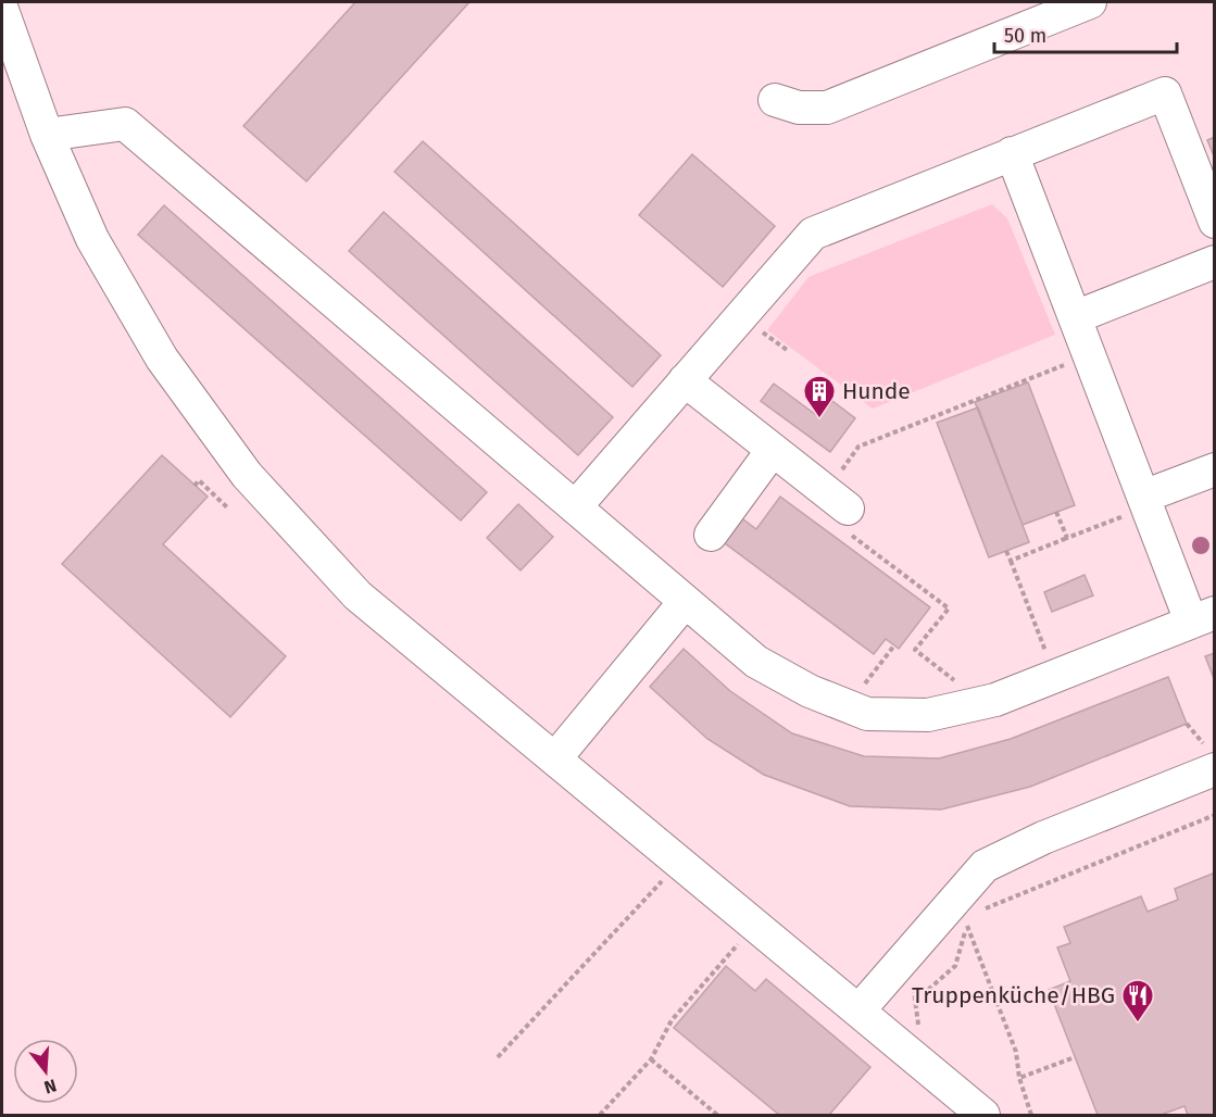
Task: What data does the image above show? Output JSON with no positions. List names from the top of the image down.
{
  "places": {
    "building": ["Hunde"],
    "restaurant": ["Truppenküche/HBG"]
  },
  "scale_bar": "50 m",
  "north": "bottom"
}
